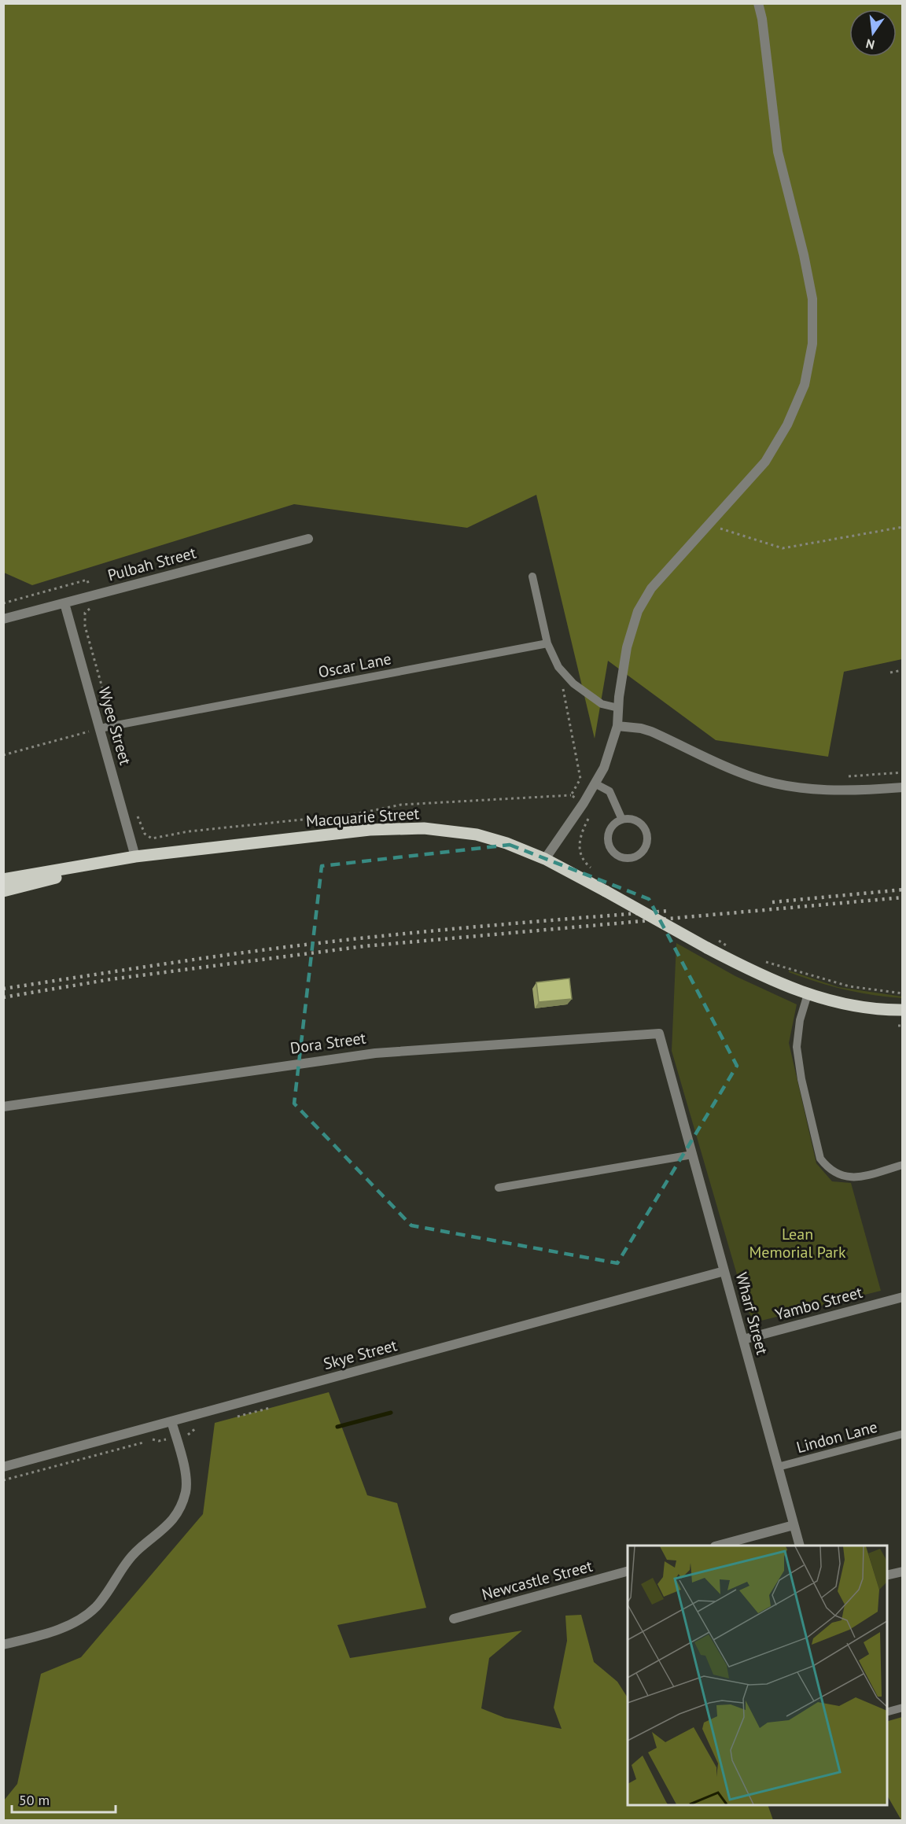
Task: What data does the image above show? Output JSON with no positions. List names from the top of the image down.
{
  "streets": {
    "main road": ["Macquarie Street"],
    "street": [
      "Pulbah Street",
      "Wyee Street",
      "Dora Street",
      "Yambo Street",
      "Wharf Street",
      "Skye Street",
      "Newcastle Street"
    ],
    "lane": ["Oscar Lane", "Lindon Lane"]
  },
  "crossings": [
    ["Pulbah Street", "Wyee Street"],
    ["Oscar Lane", "Wyee Street"],
    ["Wyee Street", "Macquarie Street"],
    ["Dora Street", "Wharf Street"],
    ["Yambo Street", "Wharf Street"],
    ["Wharf Street", "Skye Street"],
    ["Wharf Street", "Lindon Lane"]
  ],
  "parks": ["Lean Memorial Park"],
  "scale_bar": "50 m",
  "north": "bottom"
}
